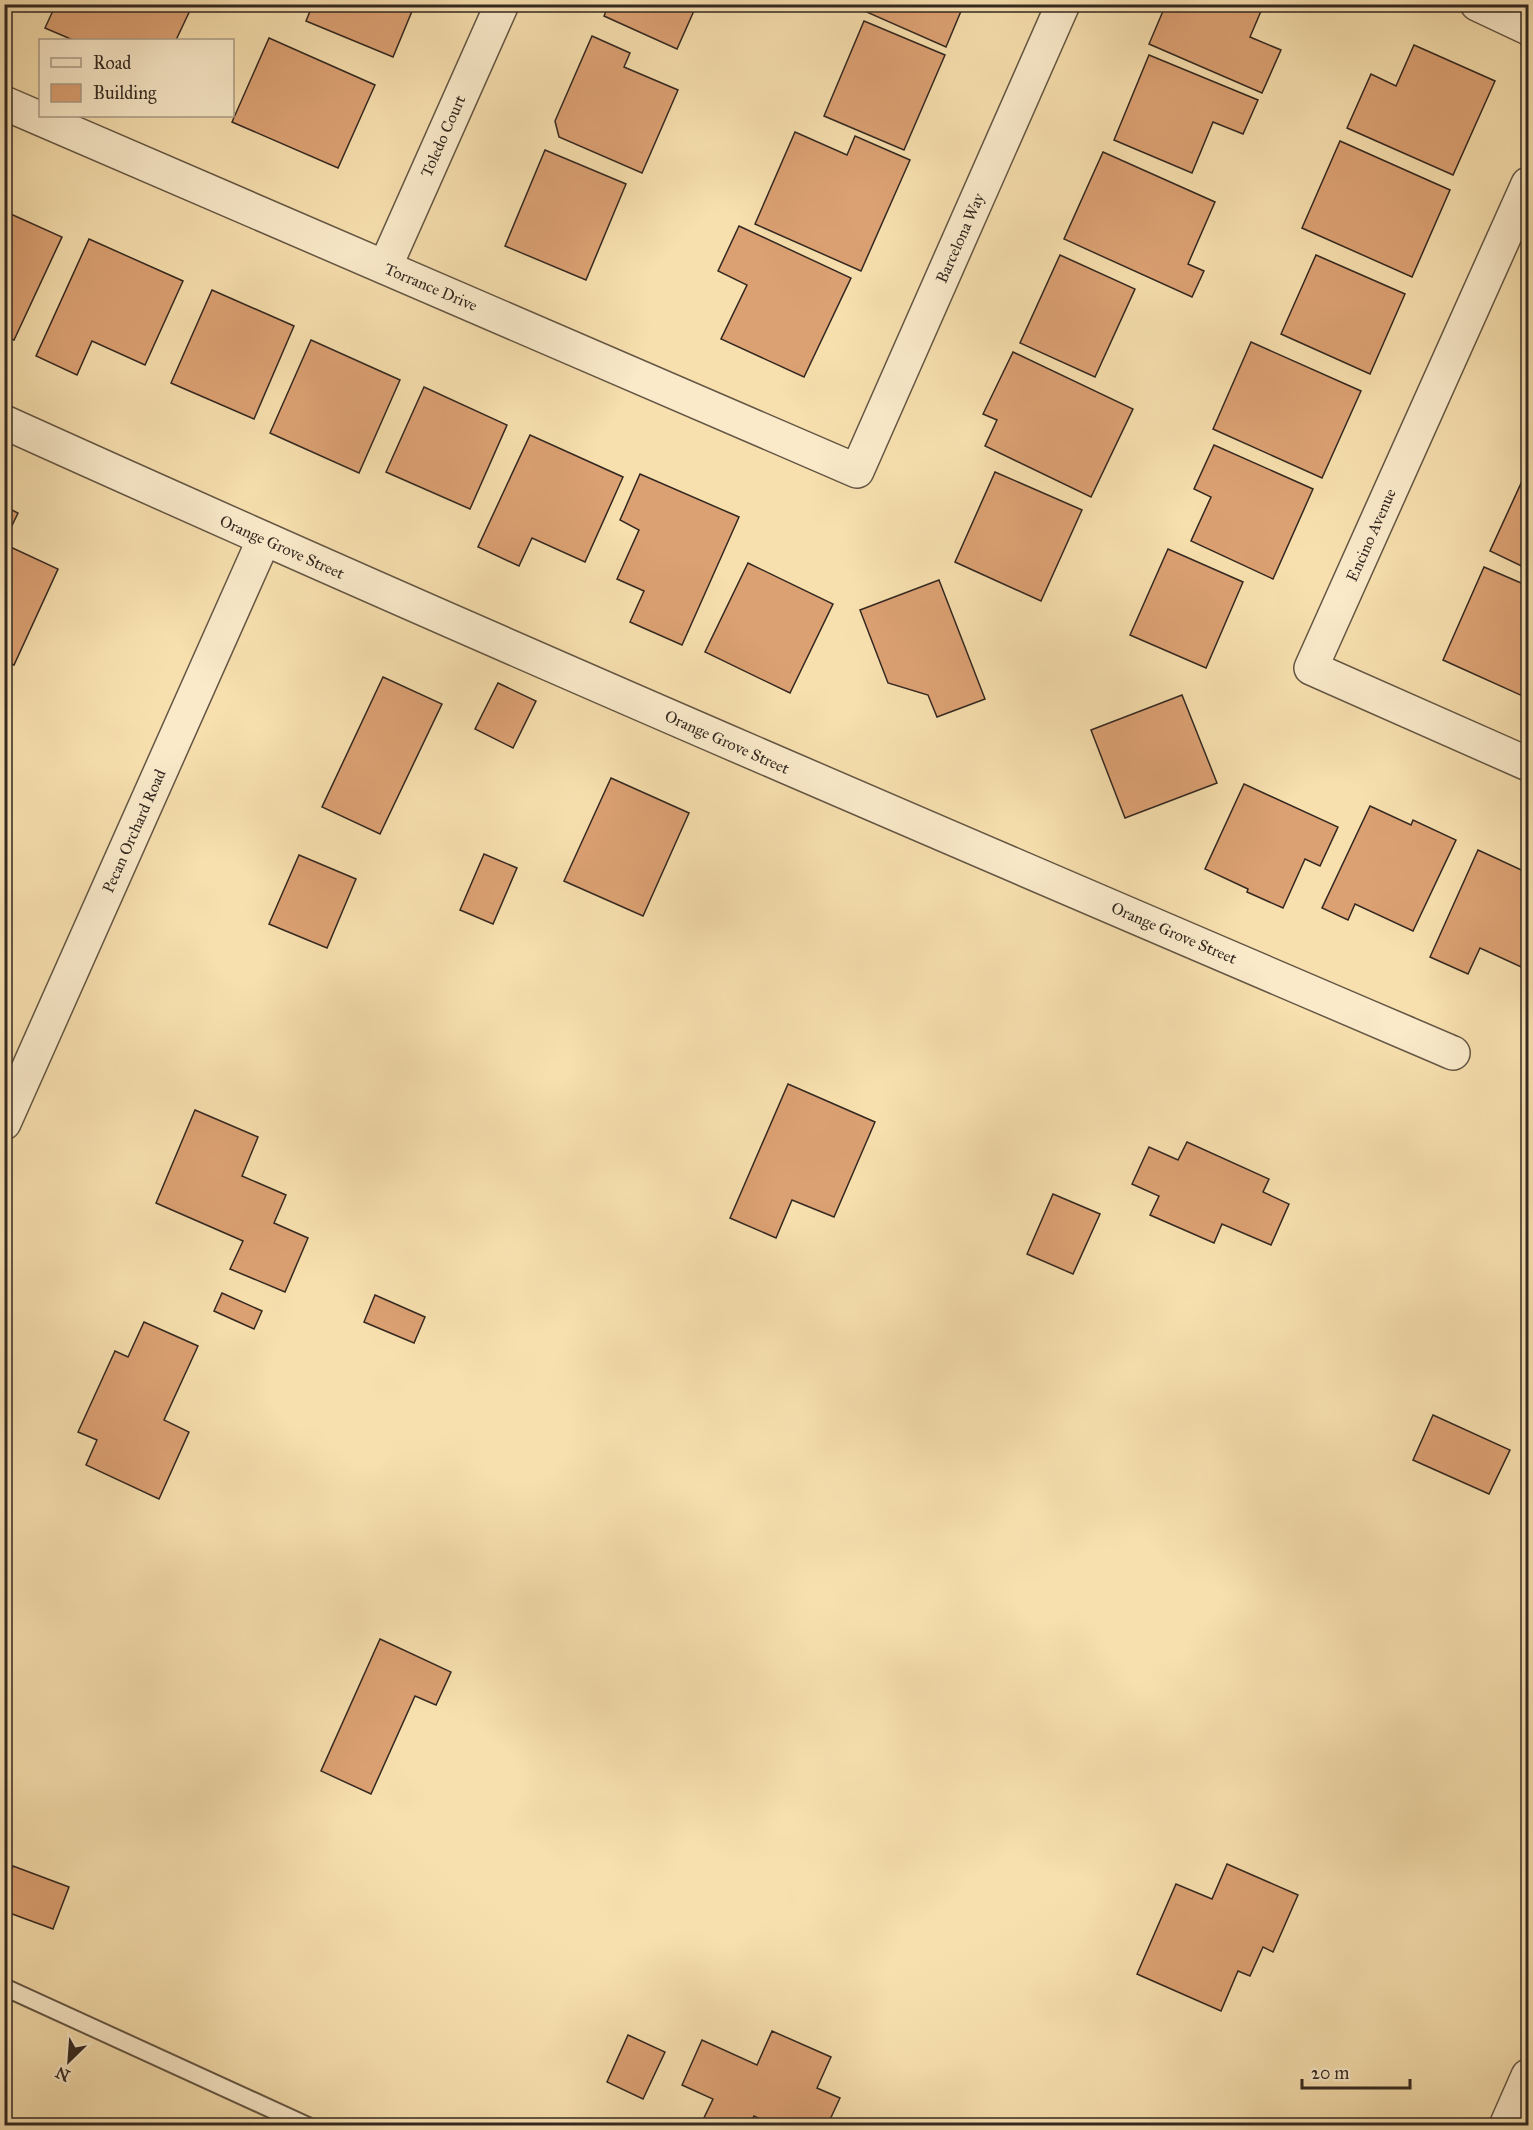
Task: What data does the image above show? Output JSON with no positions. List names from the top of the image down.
{
  "streets": {
    "street": [
      "Toledo Court",
      "Barcelona Way",
      "Torrance Drive",
      "Encino Avenue",
      "Orange Grove Street",
      "Pecan Orchard Road"
    ]
  },
  "crossings": [
    ["Toledo Court", "Torrance Drive"],
    ["Barcelona Way", "Torrance Drive"],
    ["Orange Grove Street", "Pecan Orchard Road"]
  ],
  "legend": ["Road", "Building"],
  "scale_bar": "20 m",
  "north": "bottom left"
}
